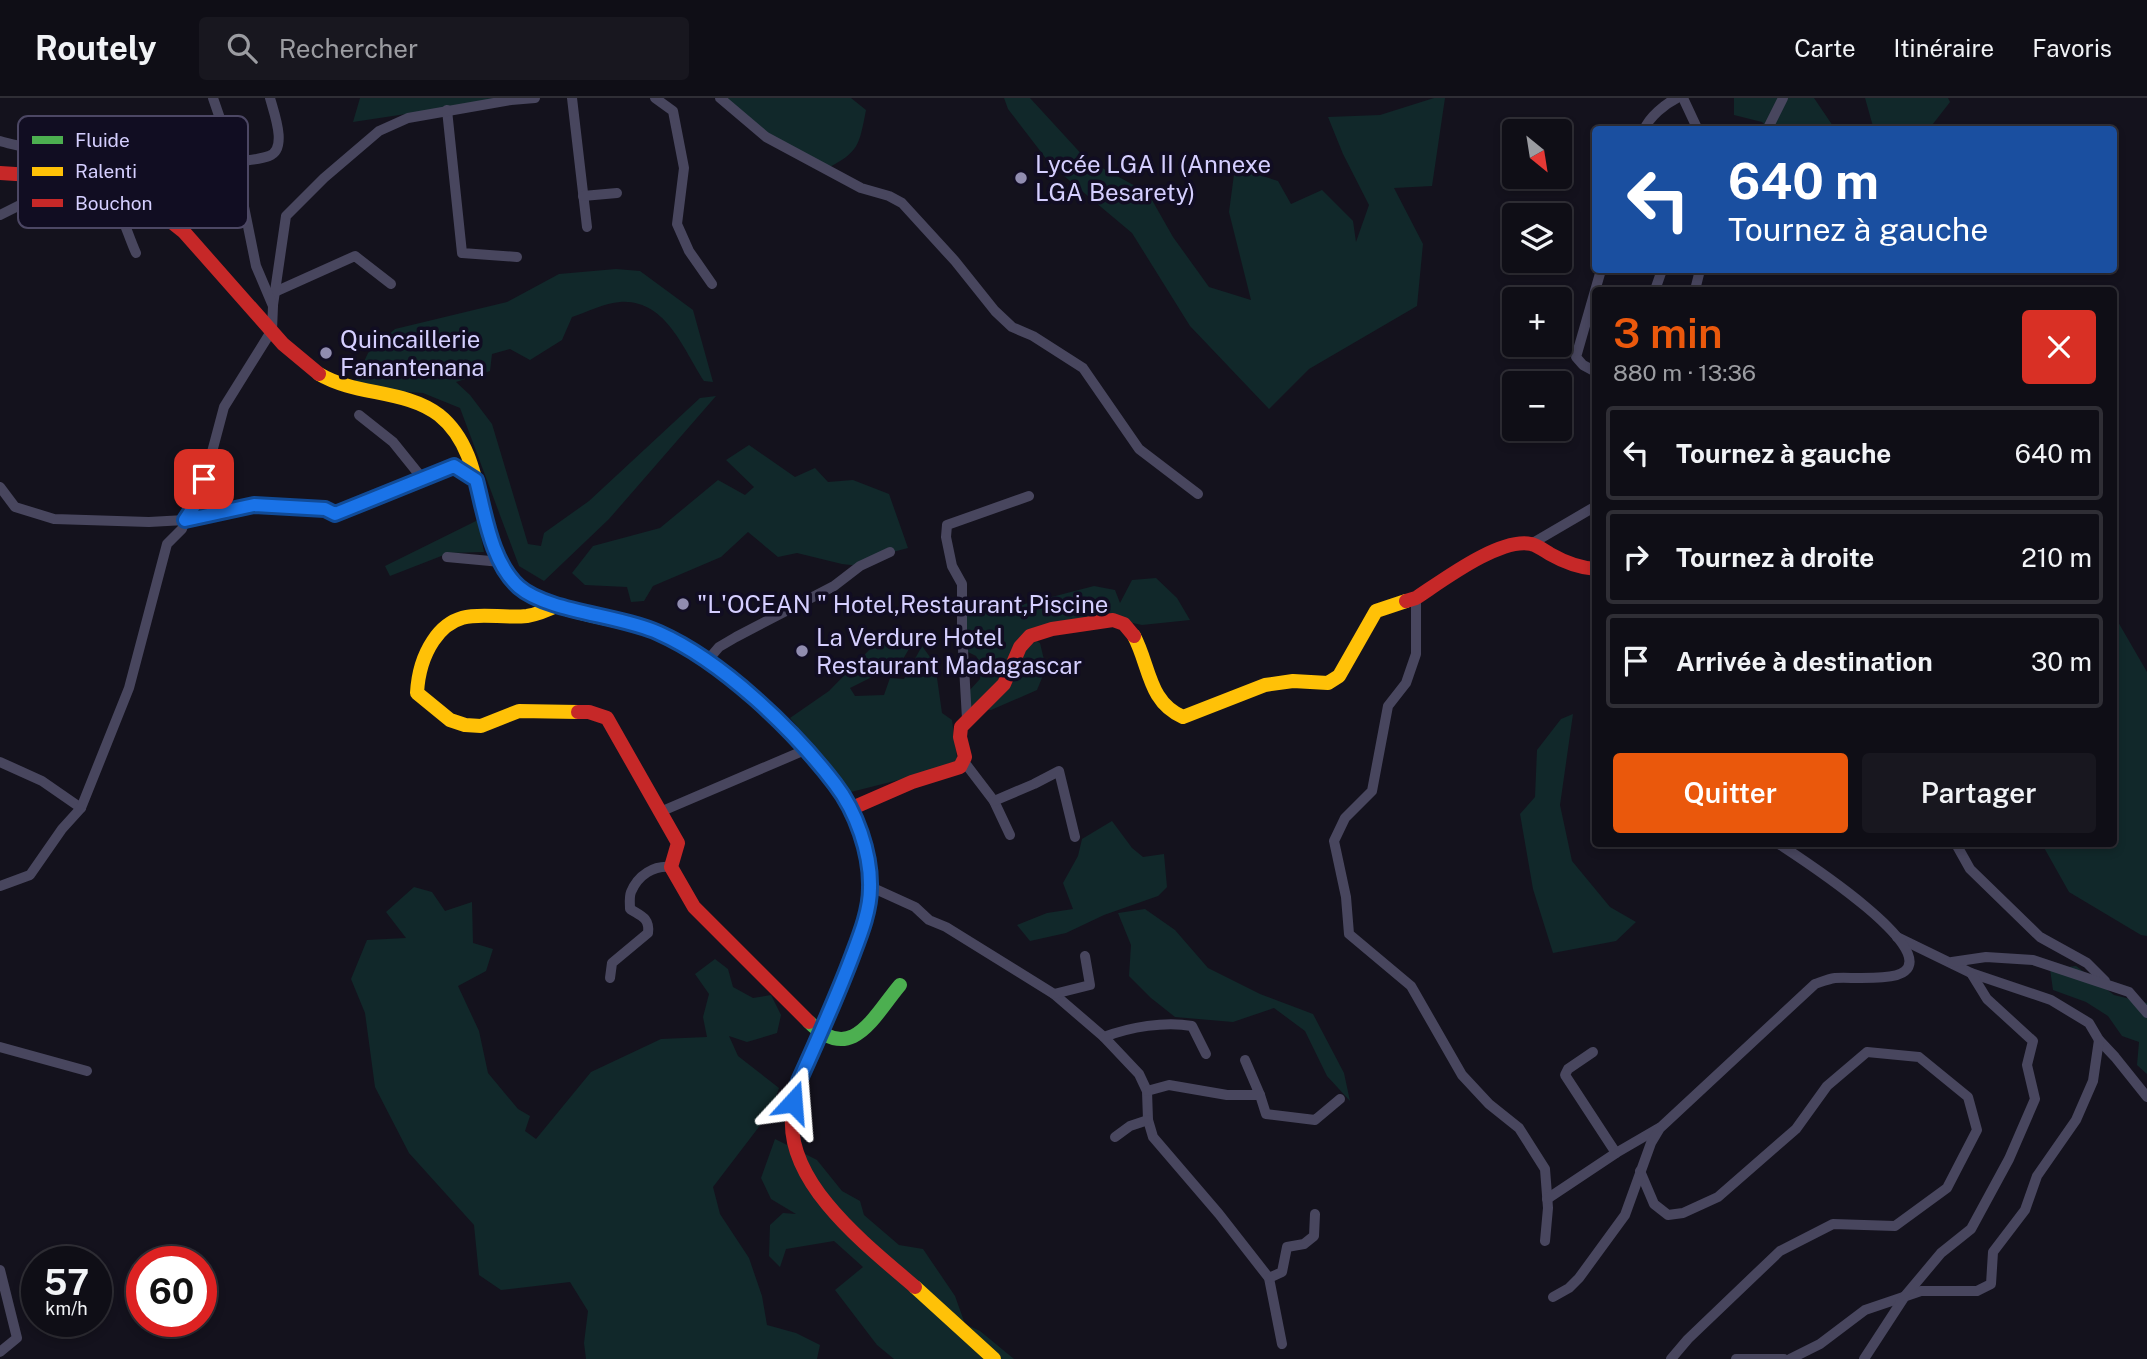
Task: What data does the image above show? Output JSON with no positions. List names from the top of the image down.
{
  "places": [
    "Lycée LGA II (Annexe LGA Besarety)",
    "Quincaillerie Fanantenana",
    "\"L'OCEAN \" Hotel,Restaurant,Piscine",
    "La Verdure Hotel Restaurant Madagascar"
  ],
  "legend": ["Fluide", "Ralenti", "Bouchon"],
  "north": "bottom right",
  "page": {
    "header": "Routely",
    "search": "Rechercher",
    "nav": ["Carte", "Itinéraire", "Favoris"],
    "map_buttons": ["+", "−"],
    "turn": ["640 m", "Tournez à gauche"],
    "heading": ["3 min", "880 m · 13:36"],
    "list": [
      {
        "name": "Tournez à gauche",
        "value": "640 m"
      },
      {
        "name": "Tournez à droite",
        "value": "210 m"
      },
      {
        "name": "Arrivée à destination",
        "value": "30 m"
      }
    ],
    "buttons": ["Quitter", "Partager"],
    "speed": "57 km/h",
    "limit": "60"
  }
}
